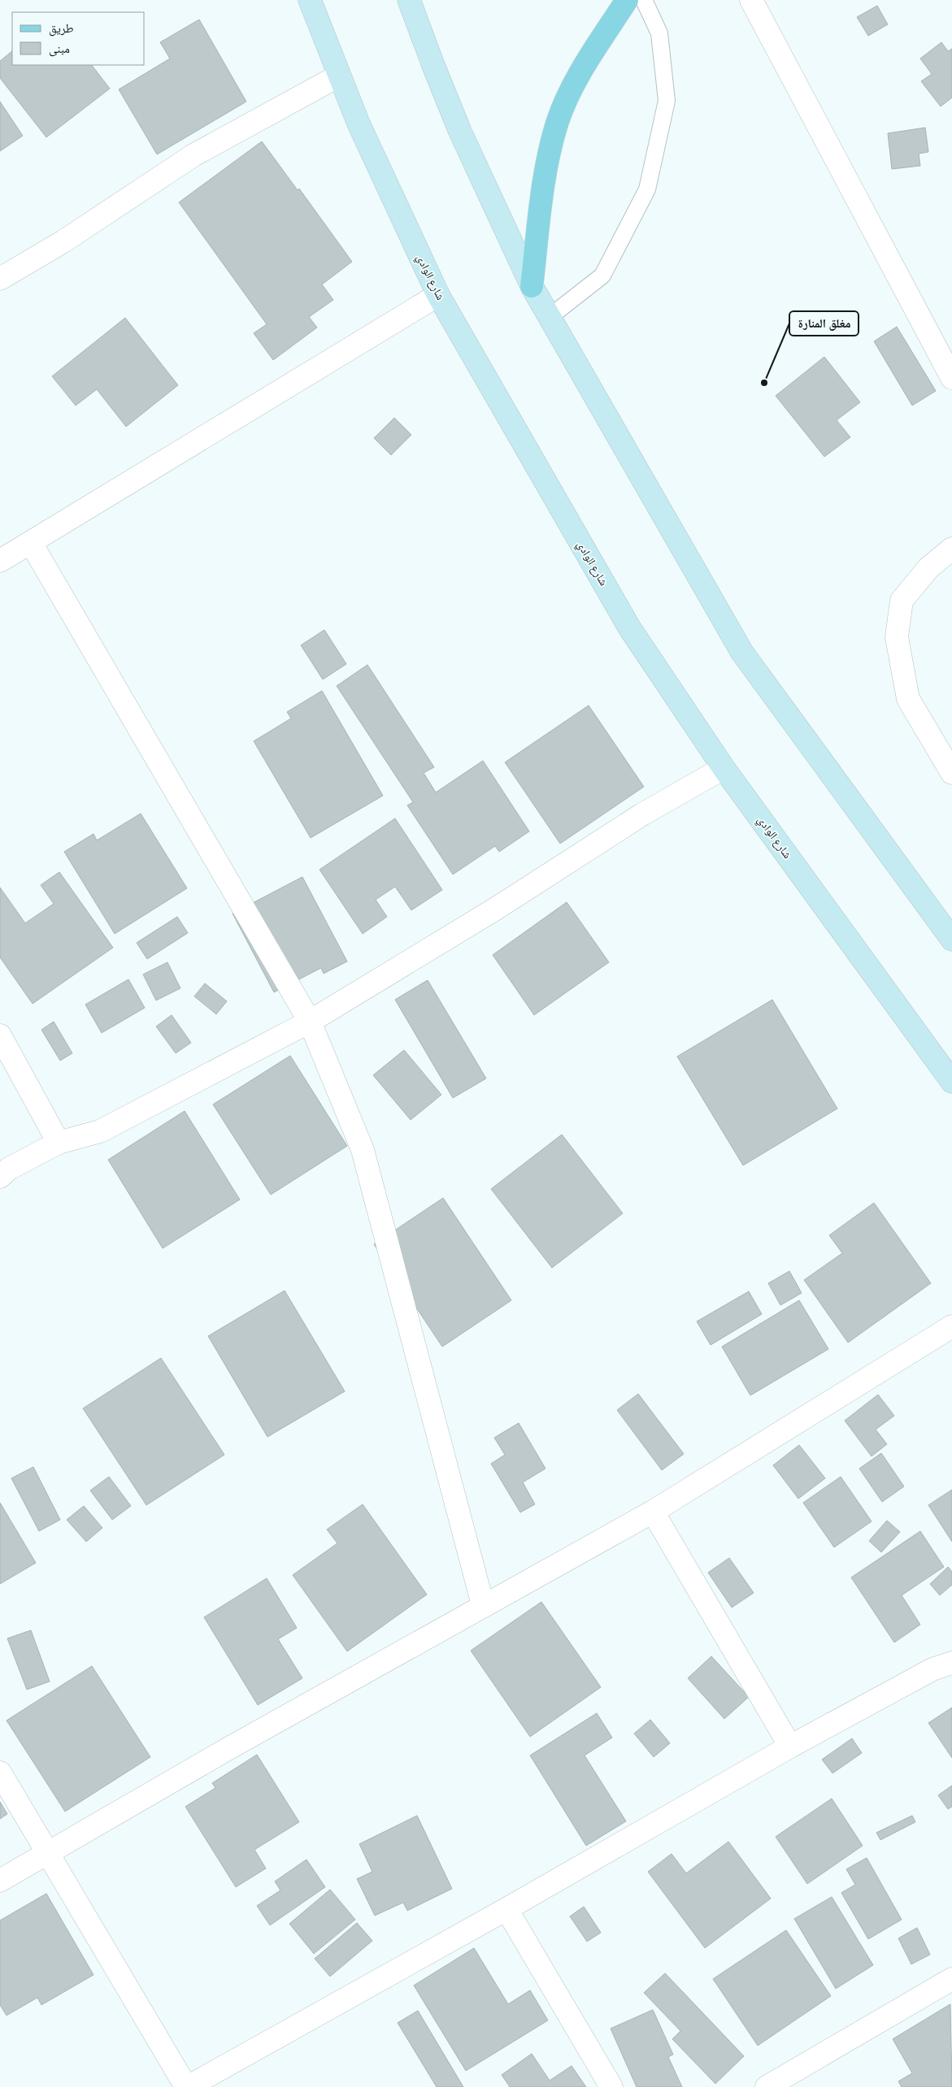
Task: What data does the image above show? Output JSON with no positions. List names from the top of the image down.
{
  "streets": {
    "main road": ["شارع الوادي"]
  },
  "places": ["مغلق المنارة"],
  "legend": ["طريق", "مبنى"]
}
